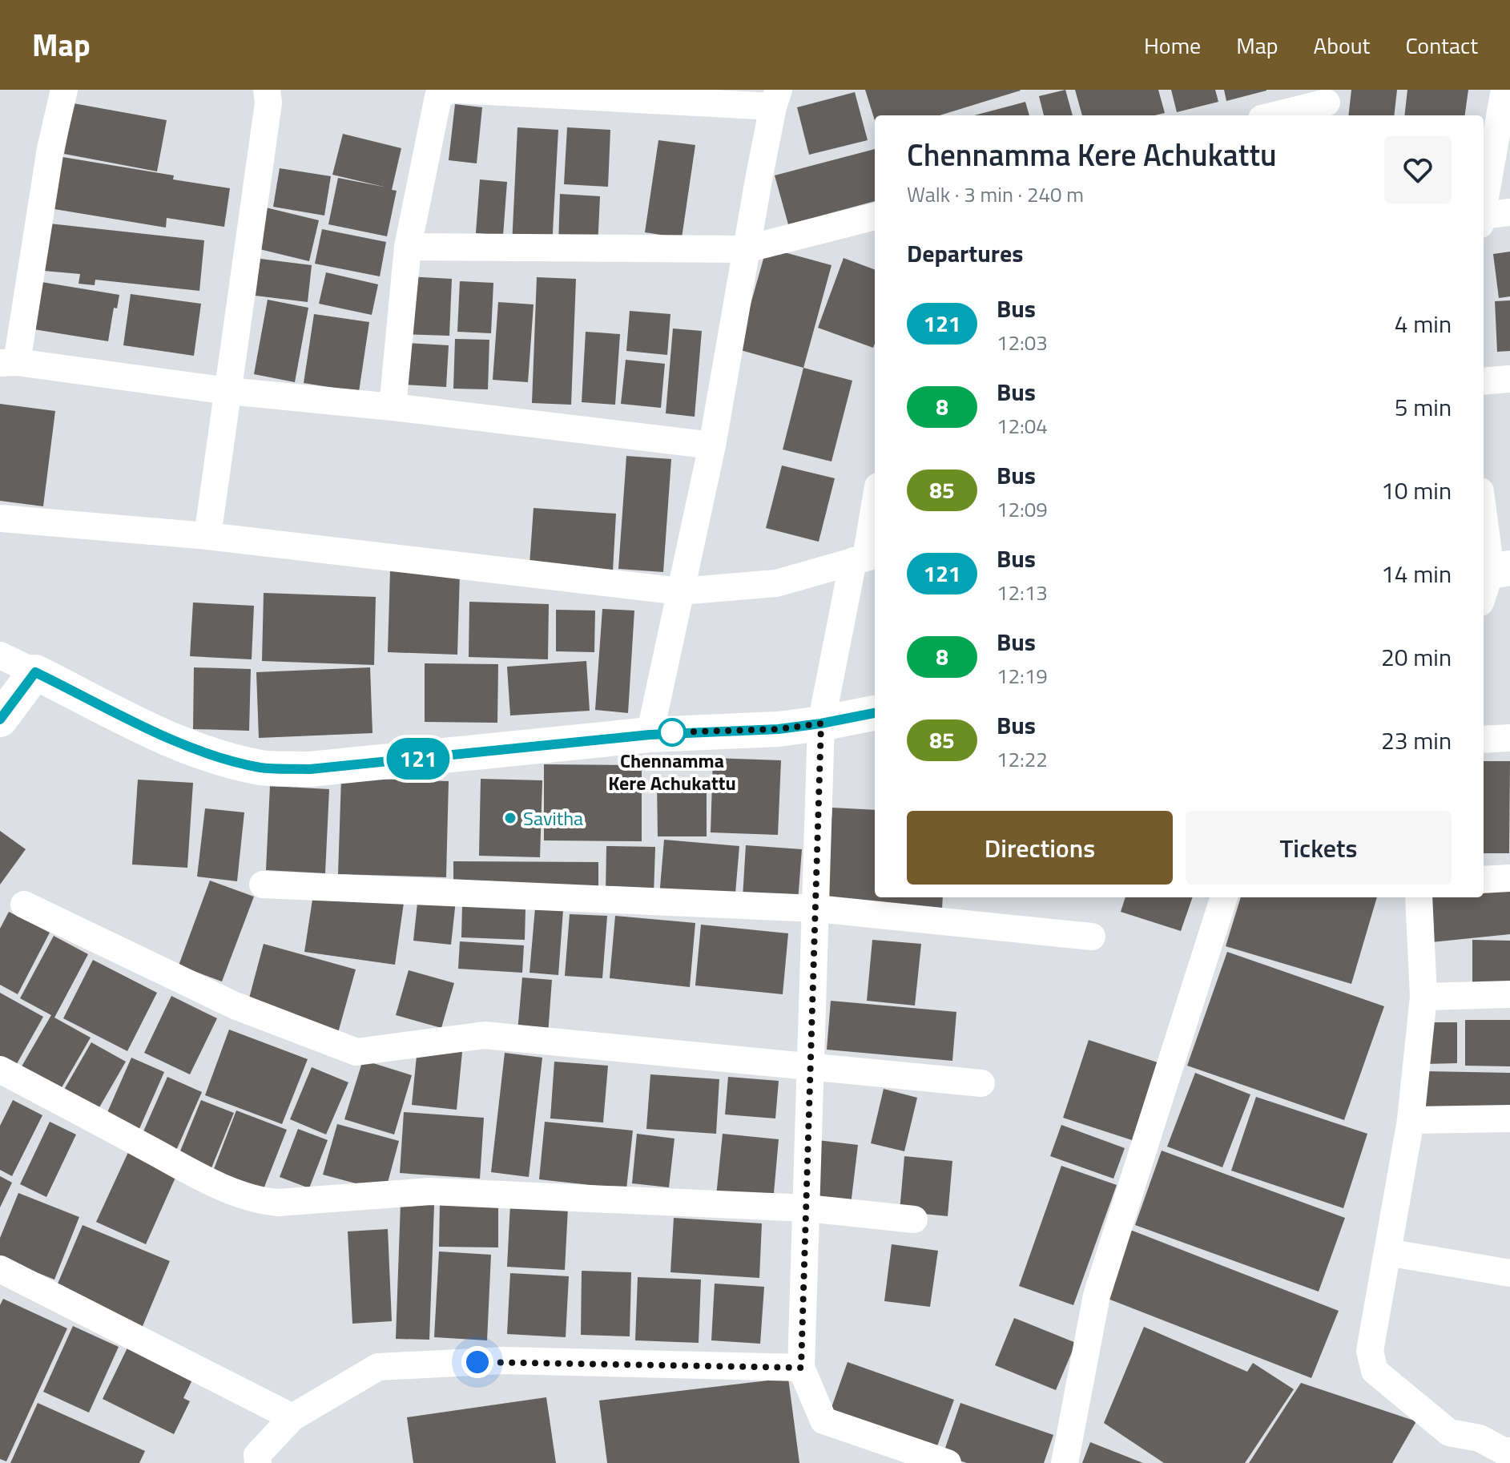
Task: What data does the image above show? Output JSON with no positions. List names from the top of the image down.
{
  "places": ["Chennamma Kere Achukattu", "Savitha"],
  "lines": ["bus line 121"],
  "page": {
    "header": "Map",
    "nav": [
      "Home",
      "Map",
      "About",
      "Contact"
    ],
    "on_map": "121",
    "heading": [
      ["Chennamma Kere Achukattu", "Walk · 3 min · 240 m"],
      "Departures"
    ],
    "list": [
      {
        "mark": "121",
        "name": "Bus",
        "note": "12:03",
        "value": "4 min"
      },
      {
        "mark": "8",
        "name": "Bus",
        "note": "12:04",
        "value": "5 min"
      },
      {
        "mark": "85",
        "name": "Bus",
        "note": "12:09",
        "value": "10 min"
      },
      {
        "mark": "121",
        "name": "Bus",
        "note": "12:13",
        "value": "14 min"
      },
      {
        "mark": "8",
        "name": "Bus",
        "note": "12:19",
        "value": "20 min"
      },
      {
        "mark": "85",
        "name": "Bus",
        "note": "12:22",
        "value": "23 min"
      }
    ],
    "buttons": ["Directions", "Tickets"]
  }
}
